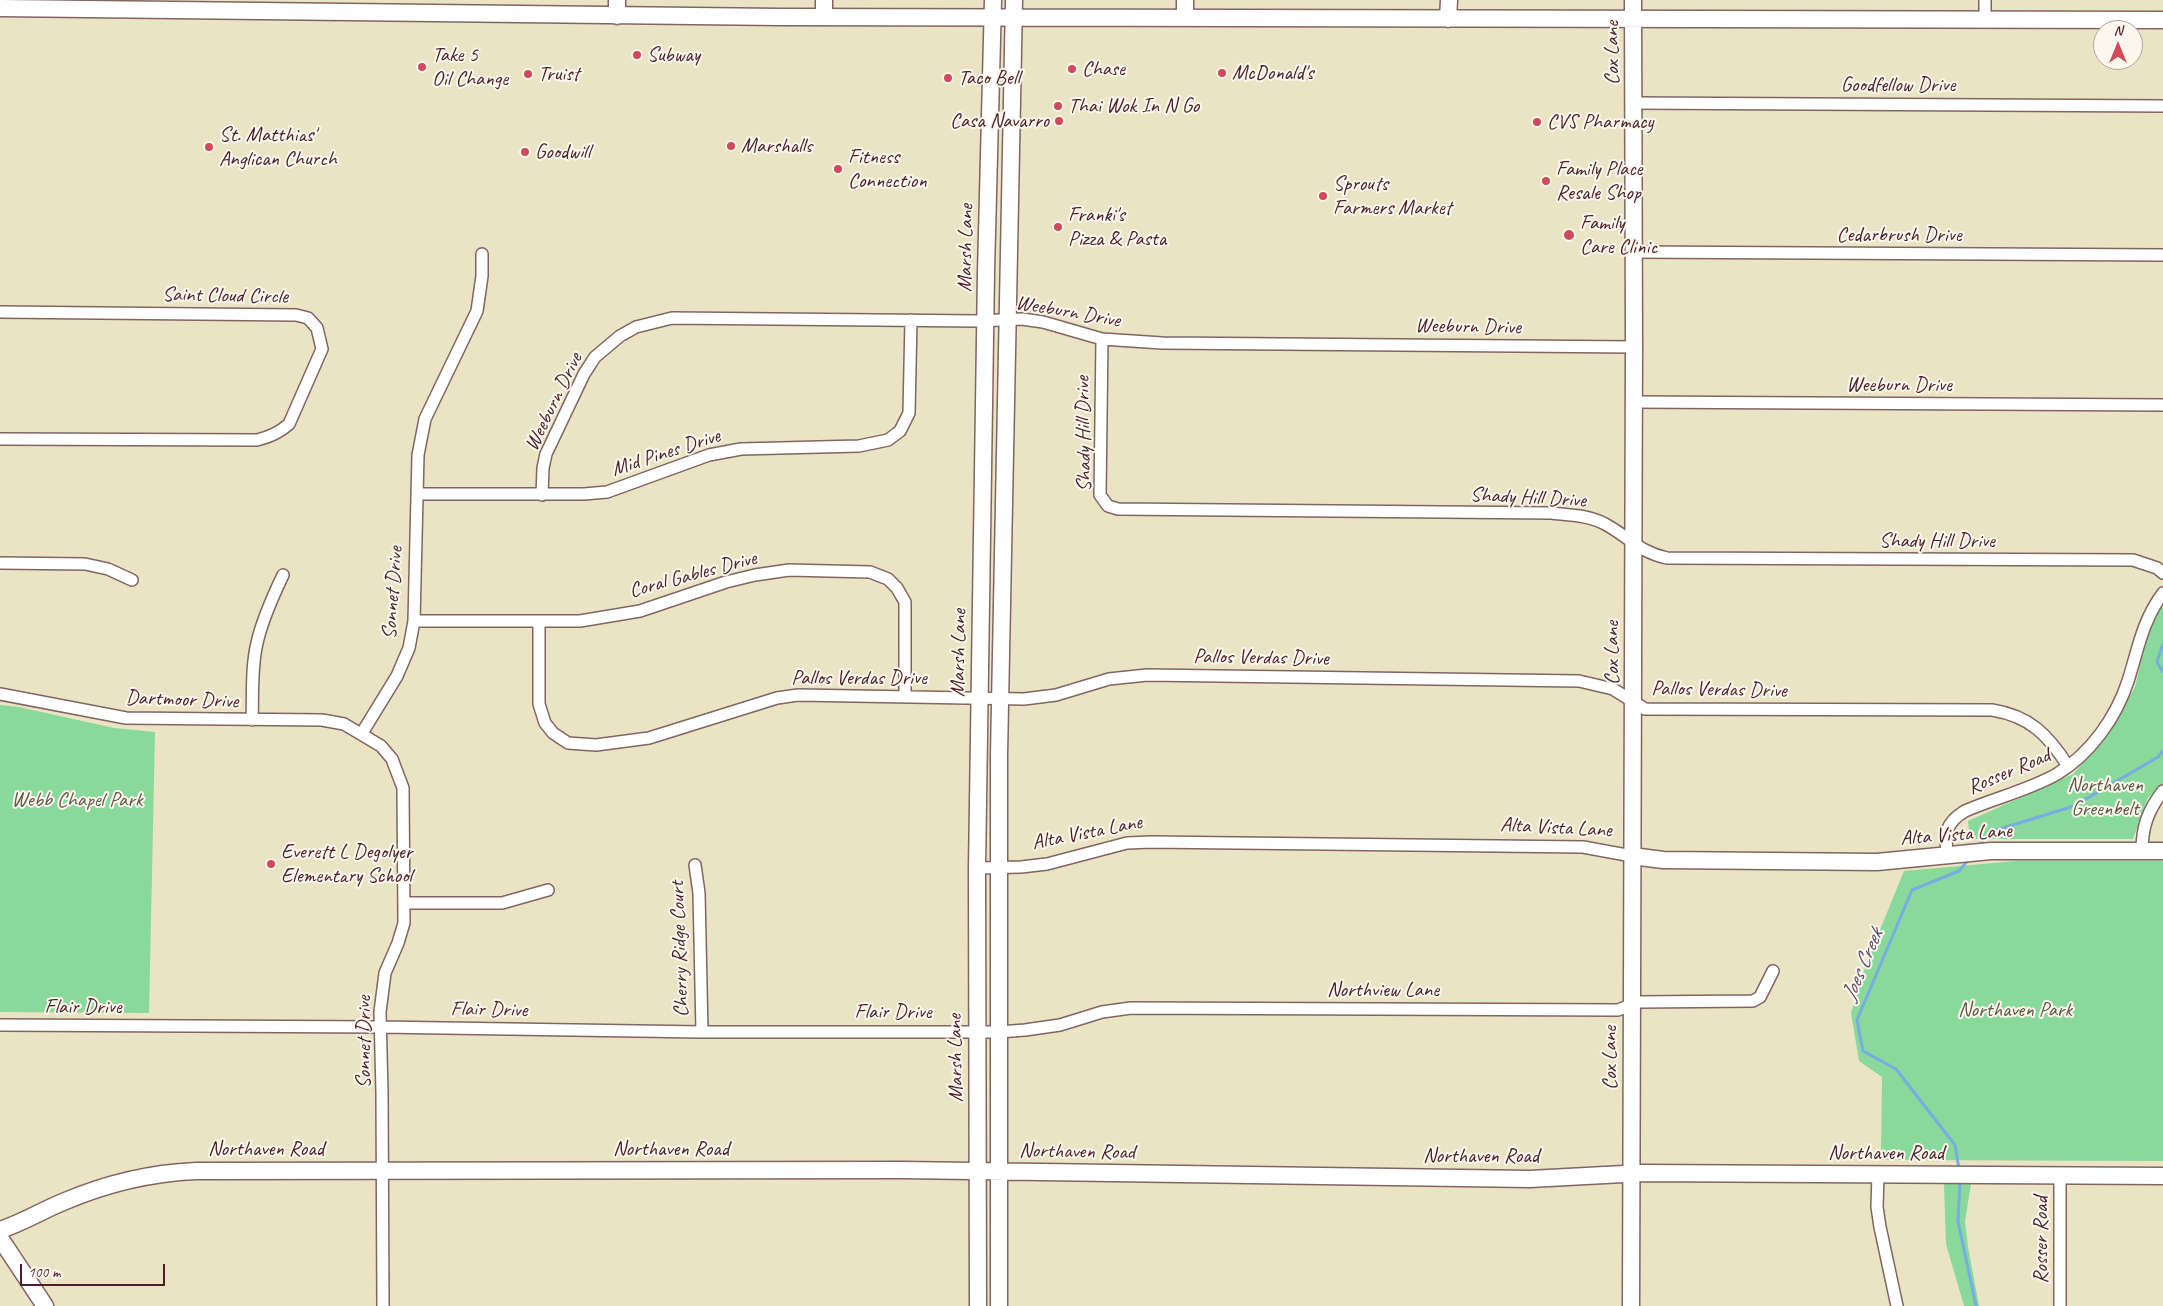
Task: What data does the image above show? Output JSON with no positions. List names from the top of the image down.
{
  "streets": {
    "main road": [
      "Cox Lane",
      "Marsh Lane",
      "Alta Vista Lane",
      "Northaven Road"
    ],
    "street": [
      "Goodfellow Drive",
      "Cedarbrush Drive",
      "Saint Cloud Circle",
      "Weeburn Drive",
      "Shady Hill Drive",
      "Mid Pines Drive",
      "Coral Gables Drive",
      "Sonnet Drive",
      "Pallos Verdas Drive",
      "Dartmoor Drive",
      "Rosser Road",
      "Cherry Ridge Court",
      "Northview Lane",
      "Flair Drive"
    ]
  },
  "crossings": [
    ["Cox Lane", "Goodfellow Drive"],
    ["Cox Lane", "Cedarbrush Drive"],
    ["Cox Lane", "Weeburn Drive"],
    ["Cox Lane", "Shady Hill Drive"],
    ["Cox Lane", "Pallos Verdas Drive"],
    ["Cox Lane", "Alta Vista Lane"],
    ["Cox Lane", "Northview Lane"],
    ["Cox Lane", "Northaven Road"],
    ["Marsh Lane", "Weeburn Drive"],
    ["Marsh Lane", "Pallos Verdas Drive"],
    ["Marsh Lane", "Alta Vista Lane"],
    ["Marsh Lane", "Northview Lane"],
    ["Marsh Lane", "Flair Drive"],
    ["Marsh Lane", "Northaven Road"],
    ["Weeburn Drive", "Shady Hill Drive"],
    ["Weeburn Drive", "Mid Pines Drive"],
    ["Mid Pines Drive", "Sonnet Drive"],
    ["Coral Gables Drive", "Sonnet Drive"],
    ["Coral Gables Drive", "Pallos Verdas Drive"],
    ["Sonnet Drive", "Dartmoor Drive"],
    ["Sonnet Drive", "Flair Drive"],
    ["Sonnet Drive", "Northaven Road"],
    ["Pallos Verdas Drive", "Rosser Road"],
    ["Rosser Road", "Alta Vista Lane"],
    ["Rosser Road", "Northaven Road"],
    ["Cherry Ridge Court", "Flair Drive"],
    ["Northview Lane", "Flair Drive"]
  ],
  "water": ["Joes Creek"],
  "parks": ["Northaven Greenbelt", "Webb Chapel Park", "Northaven Park"],
  "places": [
    "Subway",
    "Take 5 Oil Change",
    "Chase",
    "McDonald's",
    "Truist",
    "Taco Bell",
    "Thai Wok In N Go",
    "Casa Navarro",
    "CVS Pharmacy",
    "Marshalls",
    "St. Matthias' Anglican Church",
    "Goodwill",
    "Fitness Connection",
    "Family Place Resale Shop",
    "Sprouts Farmers Market",
    "Franki's Pizza & Pasta",
    "Family Care Clinic",
    "Everett L Degolyer Elementary School"
  ],
  "scale_bar": "100 m",
  "north": "top"
}
